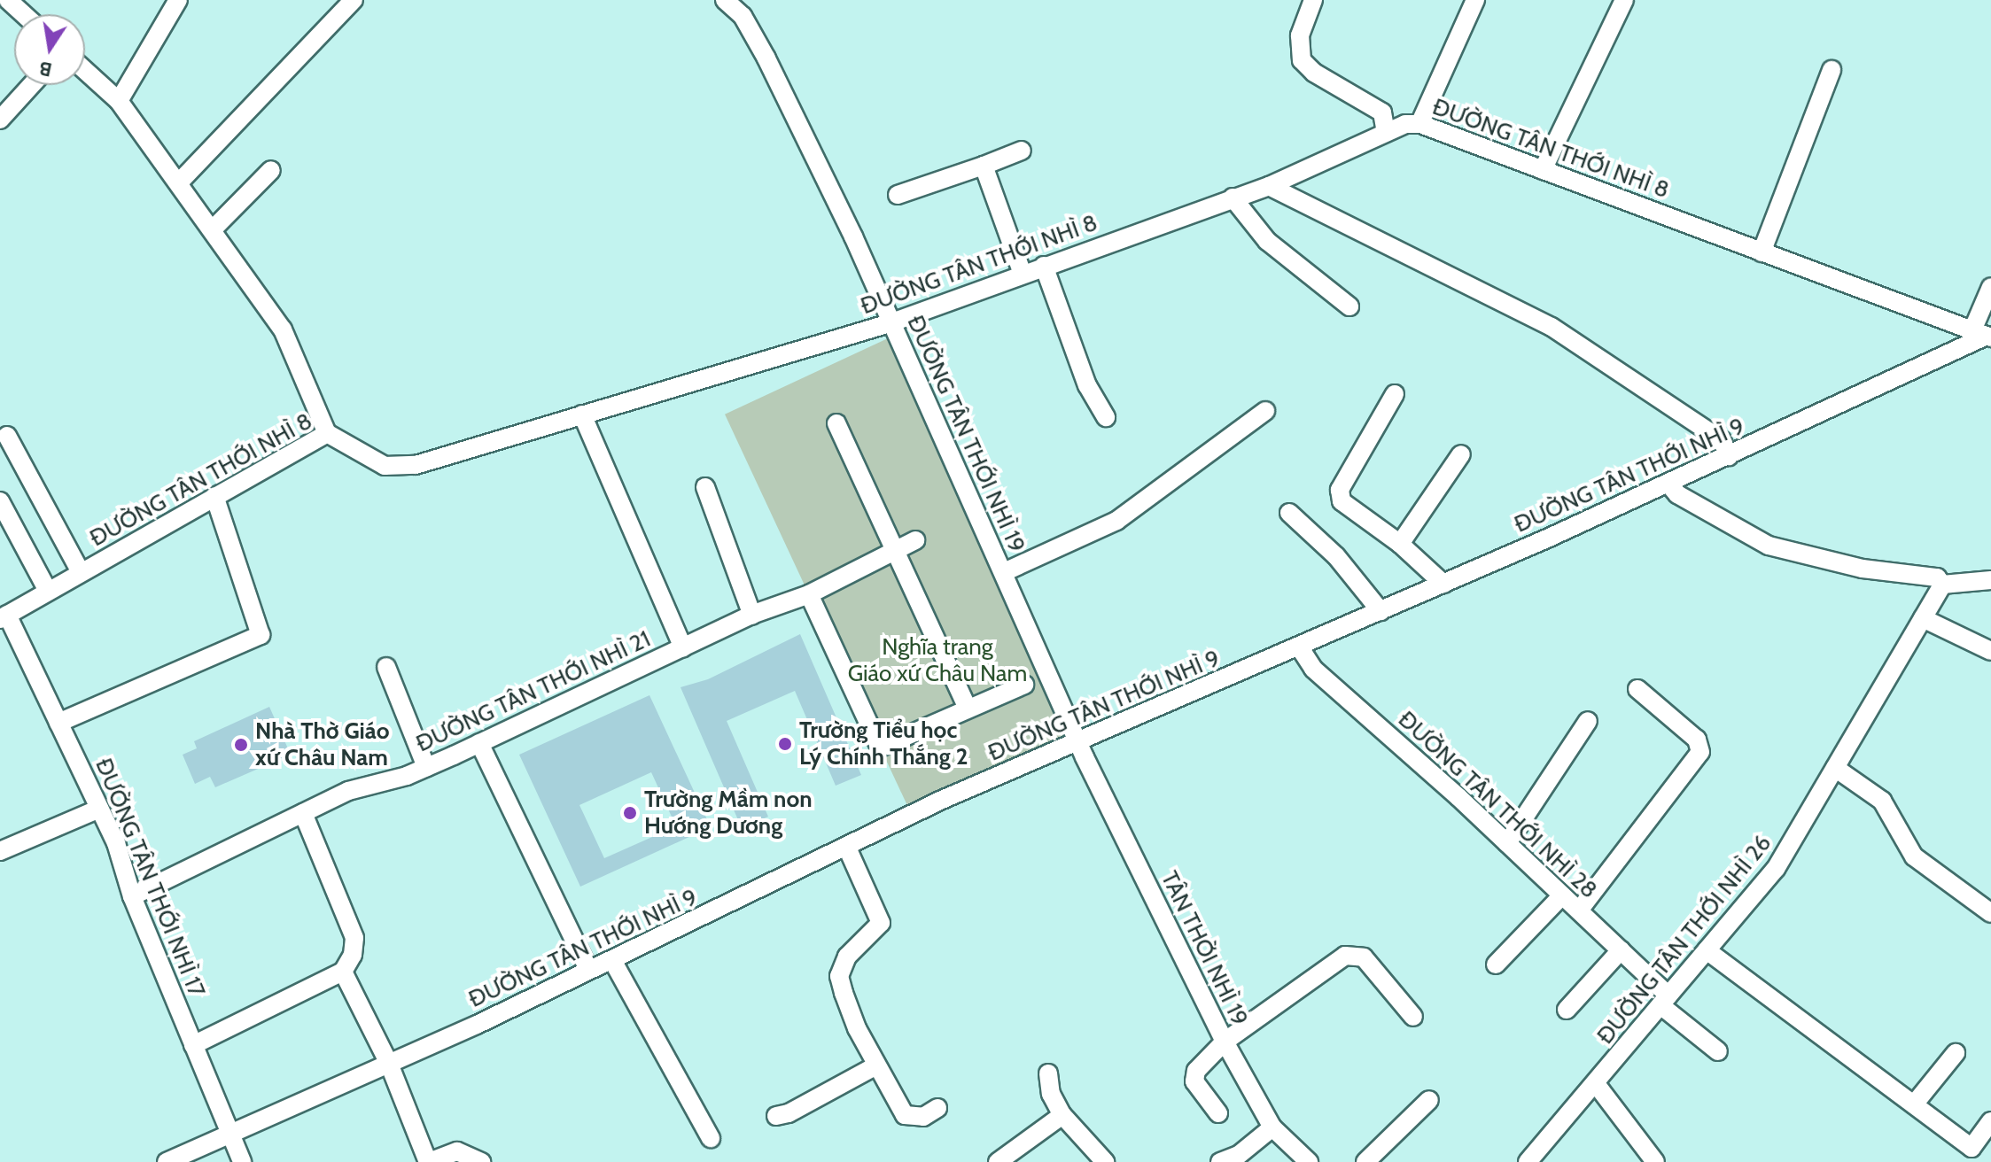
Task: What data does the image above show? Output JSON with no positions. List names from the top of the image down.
{
  "streets": {
    "street": [
      "ĐƯỜNG TÂN THỚI NHÌ 8",
      "ĐƯỜNG TÂN THỚI NHÌ 19",
      "ĐƯỜNG TÂN THỚI NHÌ 9",
      "ĐƯỜNG TÂN THỚI NHÌ 21",
      "ĐƯỜNG TÂN THỚI NHÌ 28",
      "ĐƯỜNG TÂN THỚI NHÌ 17",
      "ĐƯỜNG TÂN THỚI NHÌ 26",
      "TÂN THỜI NHÌ 19"
    ]
  },
  "crossings": [
    ["ĐƯỜNG TÂN THỚI NHÌ 8", "ĐƯỜNG TÂN THỚI NHÌ 19"],
    ["ĐƯỜNG TÂN THỚI NHÌ 8", "ĐƯỜNG TÂN THỚI NHÌ 9"],
    ["ĐƯỜNG TÂN THỚI NHÌ 8", "ĐƯỜNG TÂN THỚI NHÌ 17"],
    ["ĐƯỜNG TÂN THỚI NHÌ 19", "ĐƯỜNG TÂN THỚI NHÌ 9"],
    ["ĐƯỜNG TÂN THỚI NHÌ 19", "TÂN THỜI NHÌ 19"],
    ["ĐƯỜNG TÂN THỚI NHÌ 9", "ĐƯỜNG TÂN THỚI NHÌ 28"],
    ["ĐƯỜNG TÂN THỚI NHÌ 9", "ĐƯỜNG TÂN THỚI NHÌ 17"],
    ["ĐƯỜNG TÂN THỚI NHÌ 9", "TÂN THỜI NHÌ 19"],
    ["ĐƯỜNG TÂN THỚI NHÌ 21", "ĐƯỜNG TÂN THỚI NHÌ 17"],
    ["ĐƯỜNG TÂN THỚI NHÌ 28", "ĐƯỜNG TÂN THỚI NHÌ 26"]
  ],
  "parks": ["Nghĩa trang Giáo xứ Châu Nam"],
  "places": ["Trường Tiểu học Lý Chính Thắng 2", "Nhà Thờ Giáo xứ Châu Nam", "Trường Mầm non Hướng Dương"],
  "north": "bottom"
}
